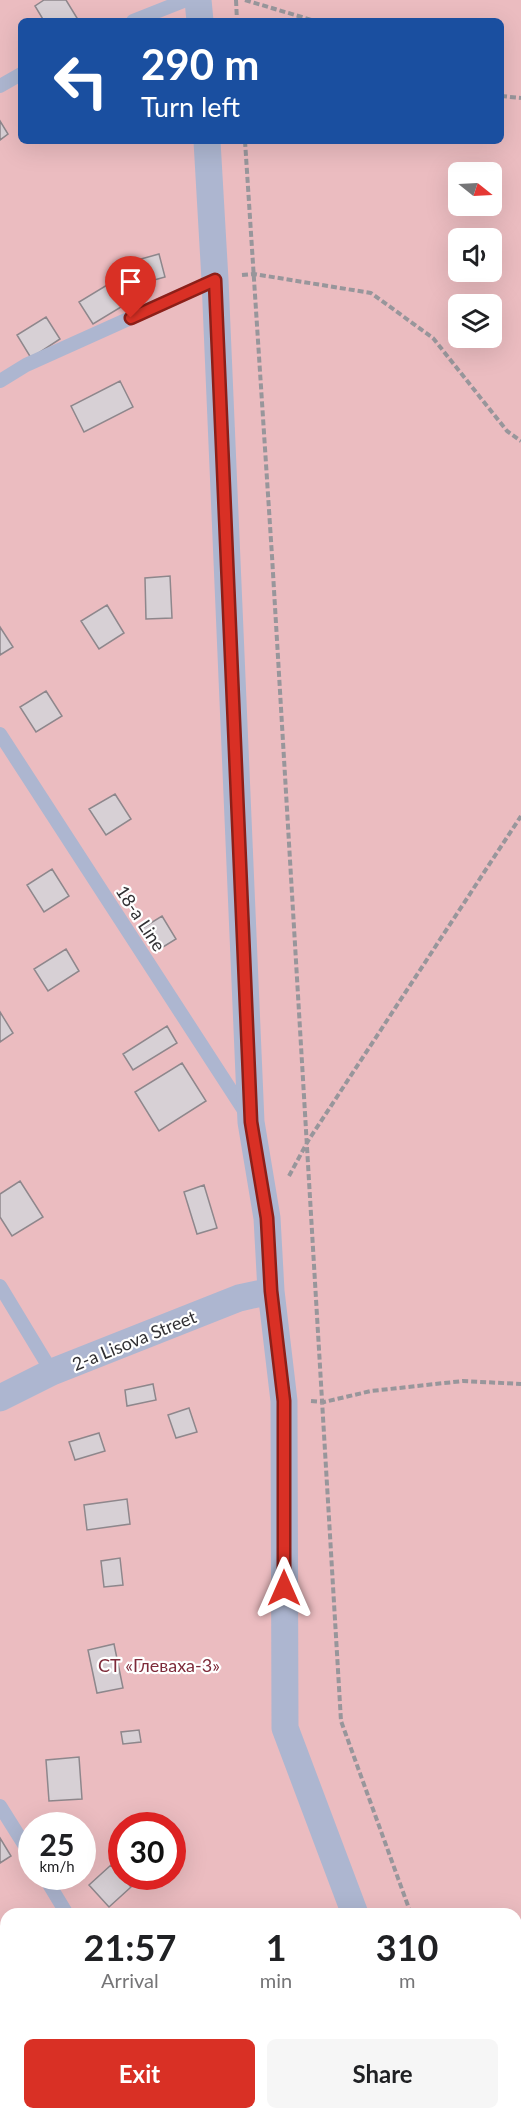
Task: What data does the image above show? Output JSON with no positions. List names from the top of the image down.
{
  "streets": {
    "street": ["2-a Lisova Street"],
    "lane": ["18-a Line"]
  },
  "parks": ["СТ «Глеваха-3»"],
  "north": "right",
  "page": {
    "turn": ["290 m", "Turn left"],
    "speed": "25 km/h",
    "limit": "30",
    "eta": [
      "21:57",
      "Arrival",
      "1",
      "min",
      "310",
      "m"
    ],
    "buttons": ["Exit", "Share"]
  }
}
